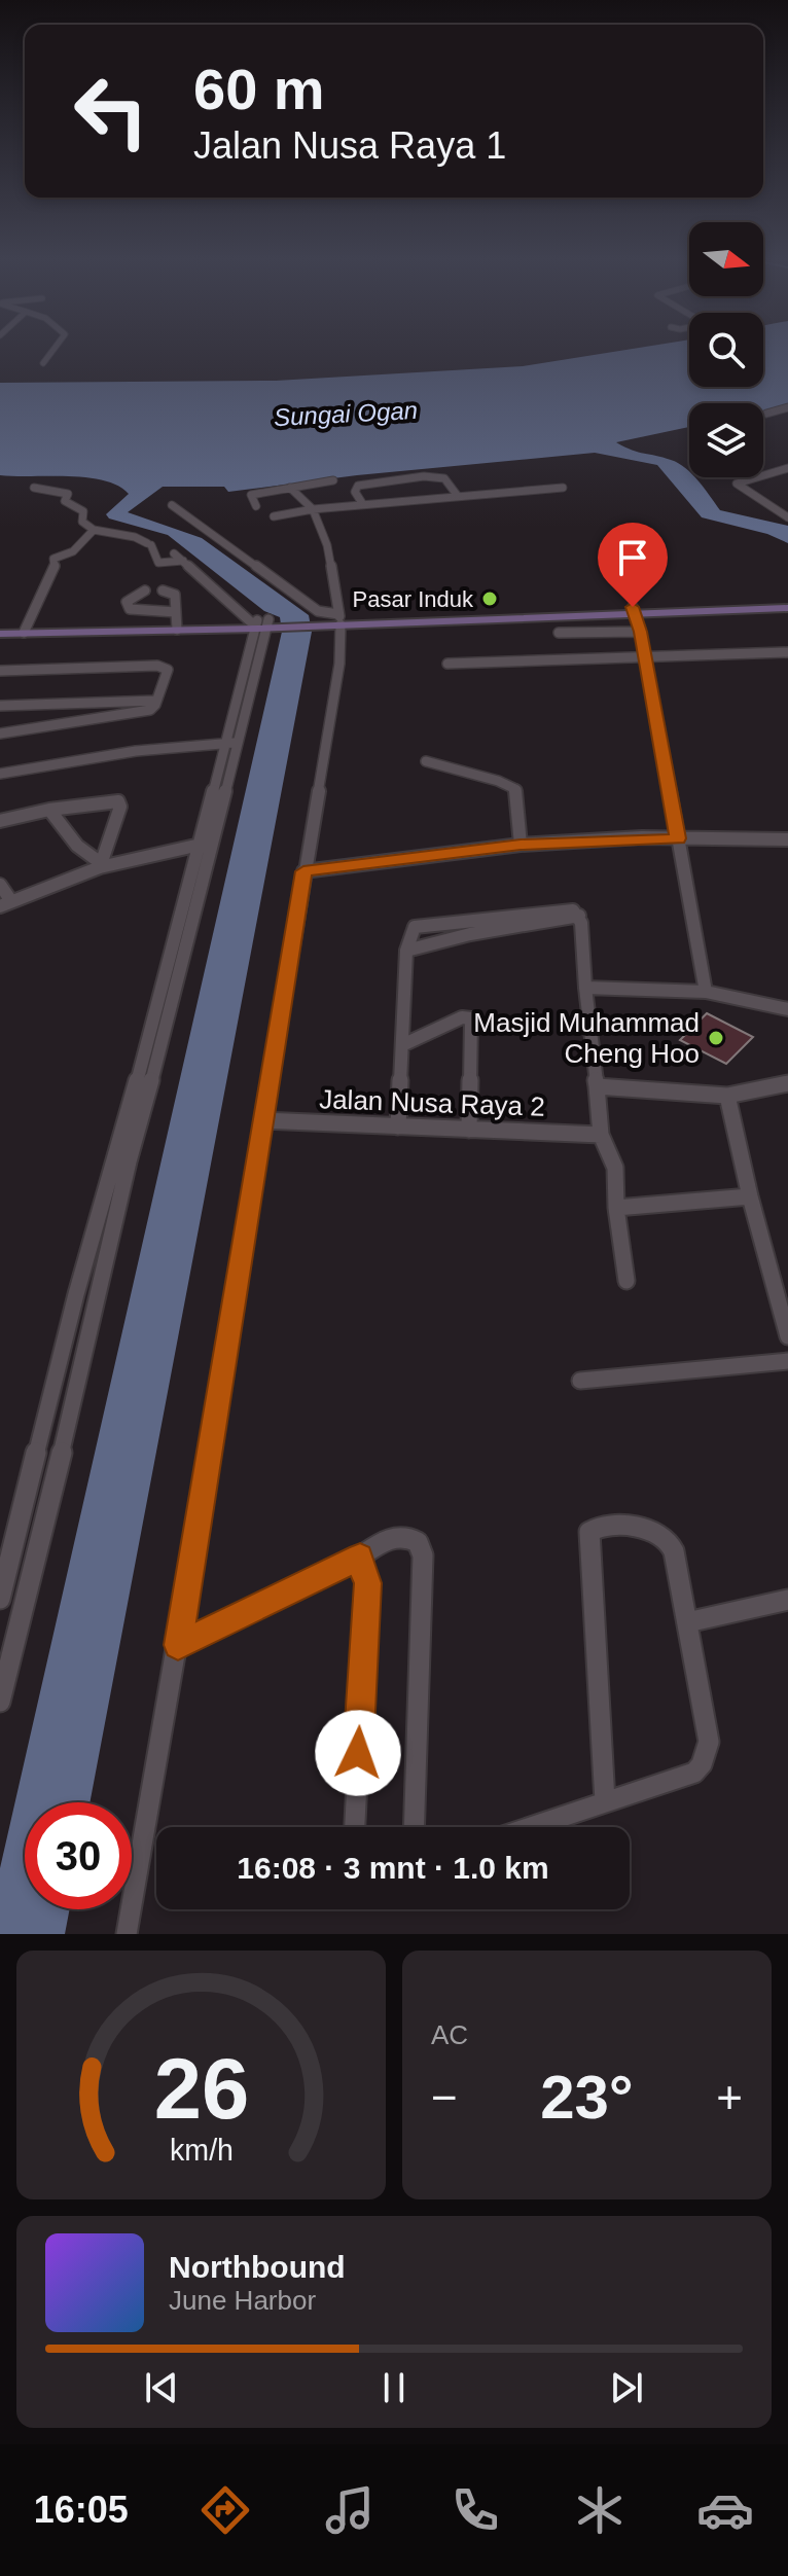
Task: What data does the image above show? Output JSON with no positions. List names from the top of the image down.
{
  "streets": {
    "street": ["Jalan Nusa Raya 2"]
  },
  "water": ["Sungai Ogan"],
  "places": ["Pasar Induk", "Masjid Muhammad Cheng Hoo"],
  "north": "right",
  "page": {
    "turn": ["60 m", "Jalan Nusa Raya 1"],
    "limit": "30",
    "trip": "16:08 · 3 mnt · 1.0 km",
    "tile": "AC",
    "heat": ["−", "23°", "+"],
    "song": ["Northbound", "June Harbor"],
    "tabs": "16:05",
    "gauge": ["26", "km/h"]
  }
}
